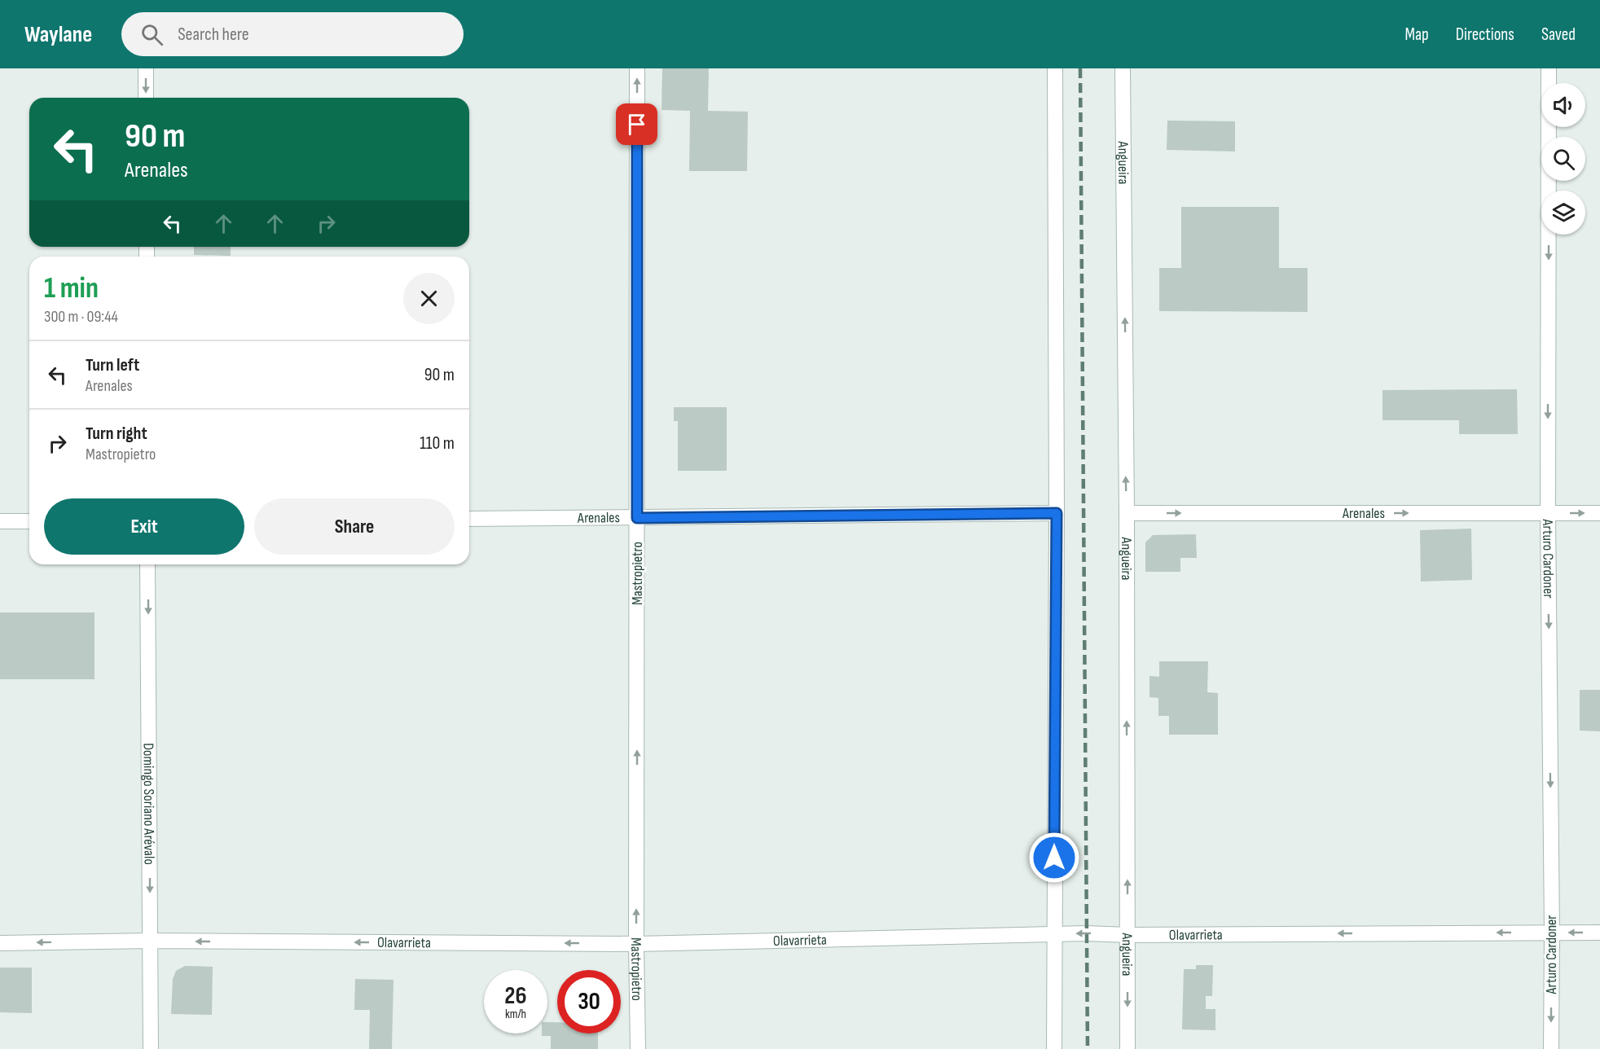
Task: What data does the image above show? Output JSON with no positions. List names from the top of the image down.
{
  "streets": {
    "street": [
      "Angueira",
      "Arenales",
      "Arturo Cardoner",
      "Mastropietro",
      "Domingo Soriano Arévalo",
      "Olavarrieta"
    ]
  },
  "crossings": [
    ["Angueira", "Arenales"],
    ["Angueira", "Olavarrieta"],
    ["Arenales", "Arturo Cardoner"],
    ["Arenales", "Mastropietro"],
    ["Arturo Cardoner", "Olavarrieta"],
    ["Mastropietro", "Olavarrieta"],
    ["Domingo Soriano Arévalo", "Olavarrieta"]
  ],
  "one_way": [
    "Arenales",
    "Arturo Cardoner",
    "Mastropietro",
    "Domingo Soriano Arévalo",
    "Olavarrieta"
  ],
  "page": {
    "header": "Waylane",
    "search": "Search here",
    "nav": ["Map", "Directions", "Saved"],
    "turn": ["90 m", "Arenales"],
    "heading": ["1 min", "300 m · 09:44"],
    "list": [
      {
        "name": "Turn left",
        "note": "Arenales",
        "value": "90 m"
      },
      {
        "name": "Turn right",
        "note": "Mastropietro",
        "value": "110 m"
      }
    ],
    "buttons": ["Exit", "Share"],
    "speed": "26 km/h",
    "limit": "30"
  }
}
